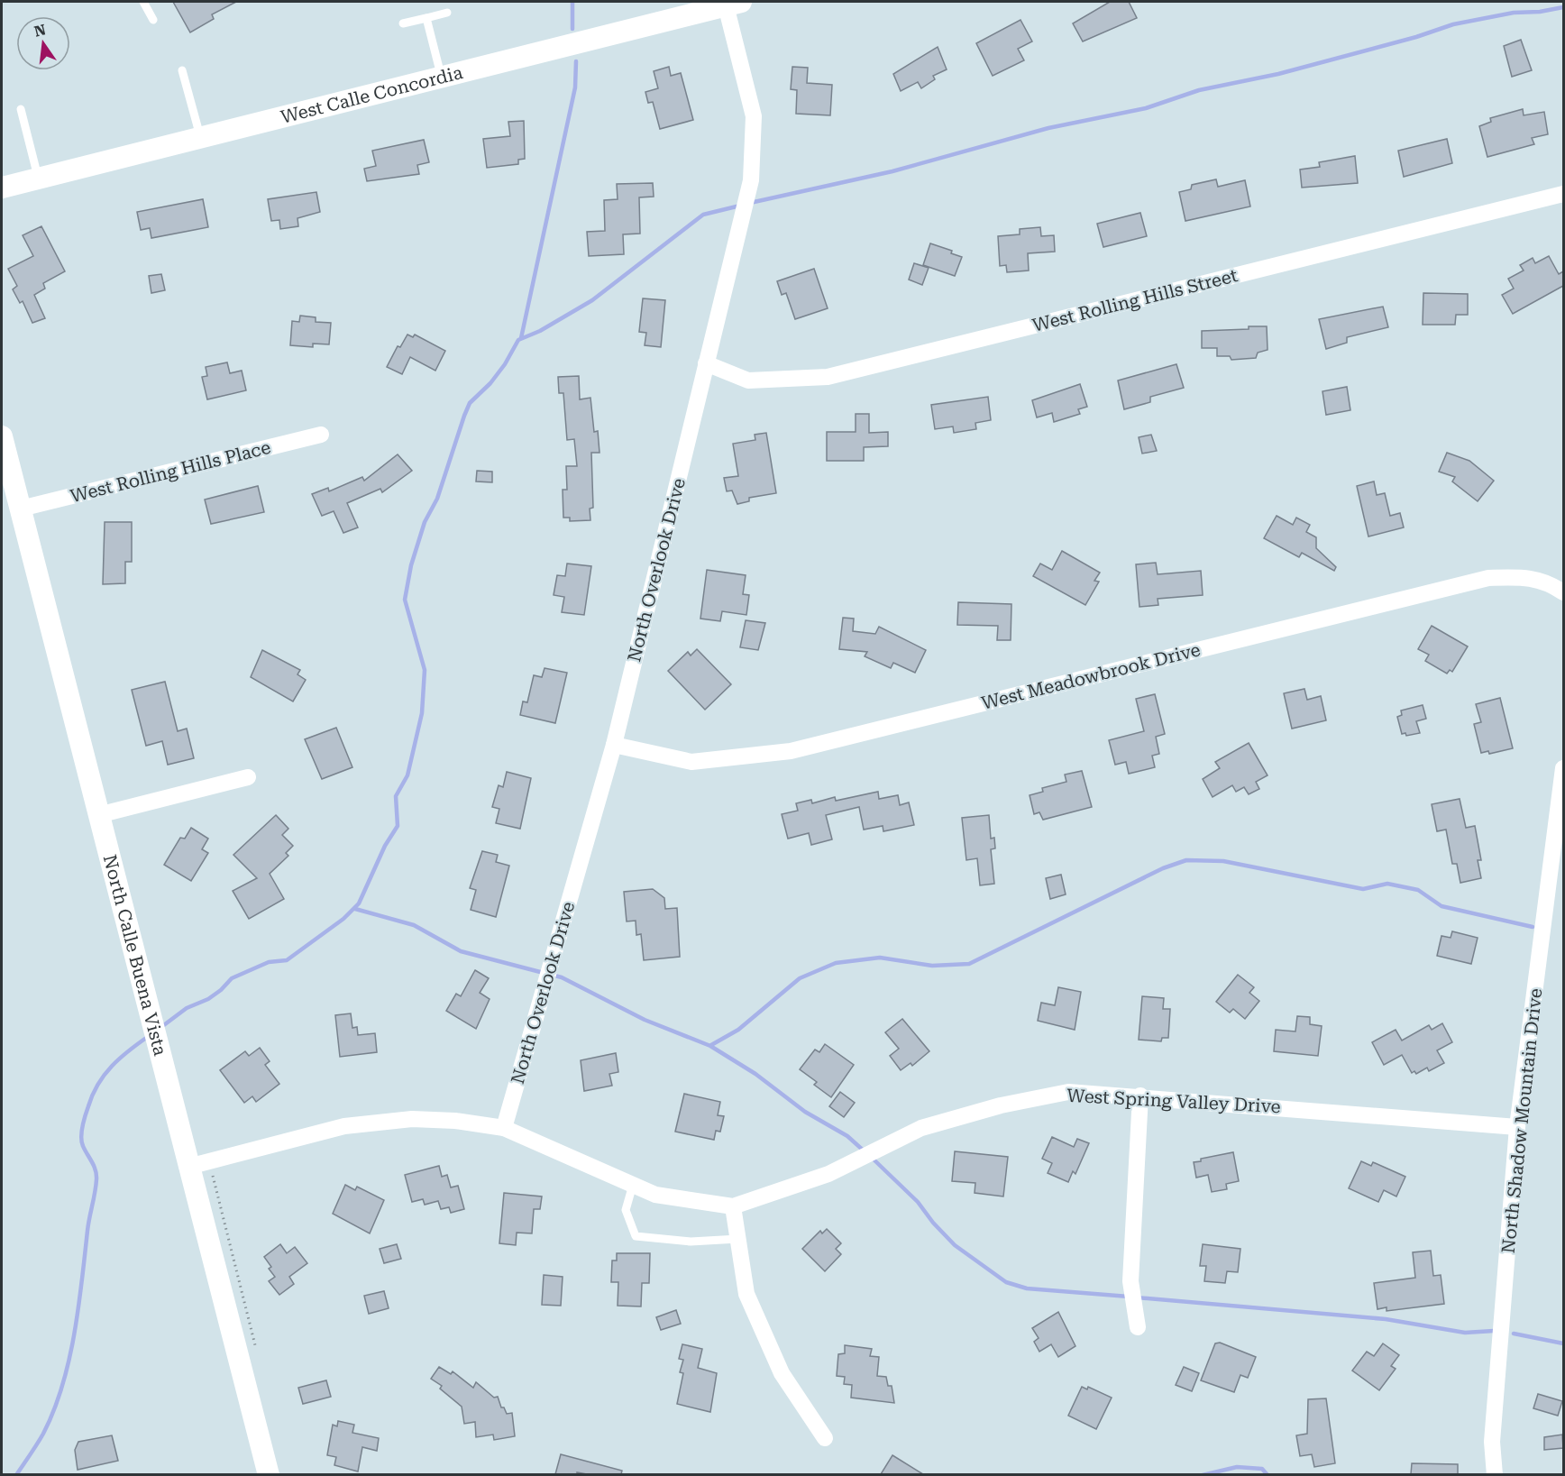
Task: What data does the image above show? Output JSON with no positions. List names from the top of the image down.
{
  "streets": {
    "street": [
      "West Calle Concordia",
      "West Rolling Hills Street",
      "West Rolling Hills Place",
      "North Overlook Drive",
      "West Meadowbrook Drive",
      "North Calle Buena Vista",
      "West Spring Valley Drive",
      "North Shadow Mountain Drive"
    ]
  },
  "crossings": [
    ["West Calle Concordia", "North Overlook Drive"],
    ["West Rolling Hills Street", "North Overlook Drive"],
    ["West Rolling Hills Place", "North Calle Buena Vista"],
    ["North Overlook Drive", "West Meadowbrook Drive"],
    ["North Overlook Drive", "West Spring Valley Drive"],
    ["North Calle Buena Vista", "West Spring Valley Drive"],
    ["West Spring Valley Drive", "North Shadow Mountain Drive"]
  ],
  "north": "top"
}
